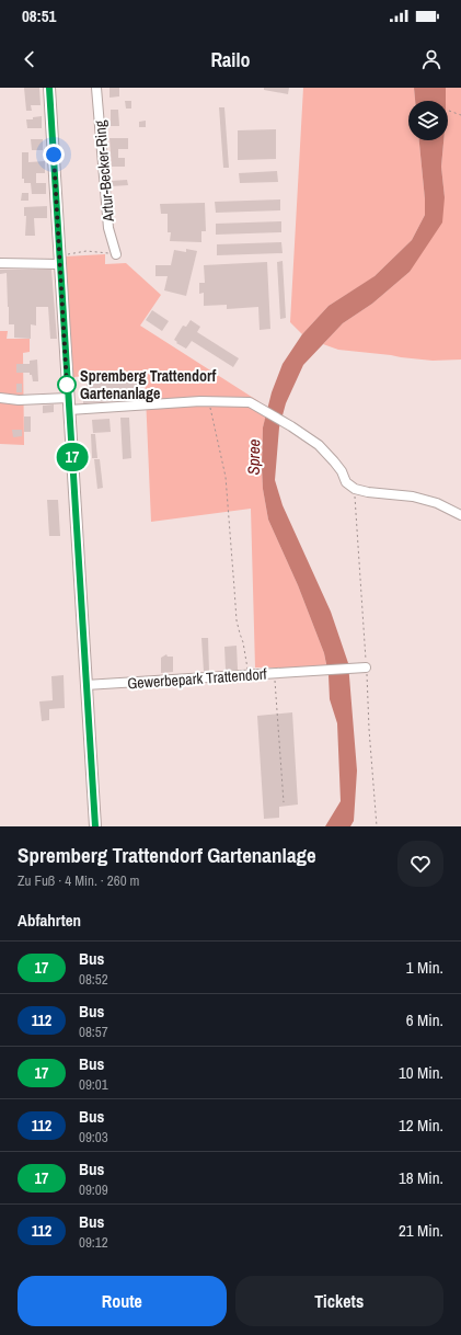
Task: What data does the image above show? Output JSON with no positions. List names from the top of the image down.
{
  "streets": {
    "street": ["Artur-Becker-Ring", "Gewerbepark Trattendorf"]
  },
  "water": ["Spree"],
  "places": ["Spremberg Trattendorf Gartenanlage"],
  "lines": ["bus line 17"],
  "page": {
    "status": "08:51",
    "header": "Railo",
    "on_map": "17",
    "heading": [
      ["Spremberg Trattendorf Gartenanlage", "Zu Fuß · 4 Min. · 260 m"],
      "Abfahrten"
    ],
    "list": [
      {
        "mark": "17",
        "name": "Bus",
        "note": "08:52",
        "value": "1 Min."
      },
      {
        "mark": "112",
        "name": "Bus",
        "note": "08:57",
        "value": "6 Min."
      },
      {
        "mark": "17",
        "name": "Bus",
        "note": "09:01",
        "value": "10 Min."
      },
      {
        "mark": "112",
        "name": "Bus",
        "note": "09:03",
        "value": "12 Min."
      },
      {
        "mark": "17",
        "name": "Bus",
        "note": "09:09",
        "value": "18 Min."
      },
      {
        "mark": "112",
        "name": "Bus",
        "note": "09:12",
        "value": "21 Min."
      }
    ],
    "buttons": ["Route", "Tickets"]
  }
}
